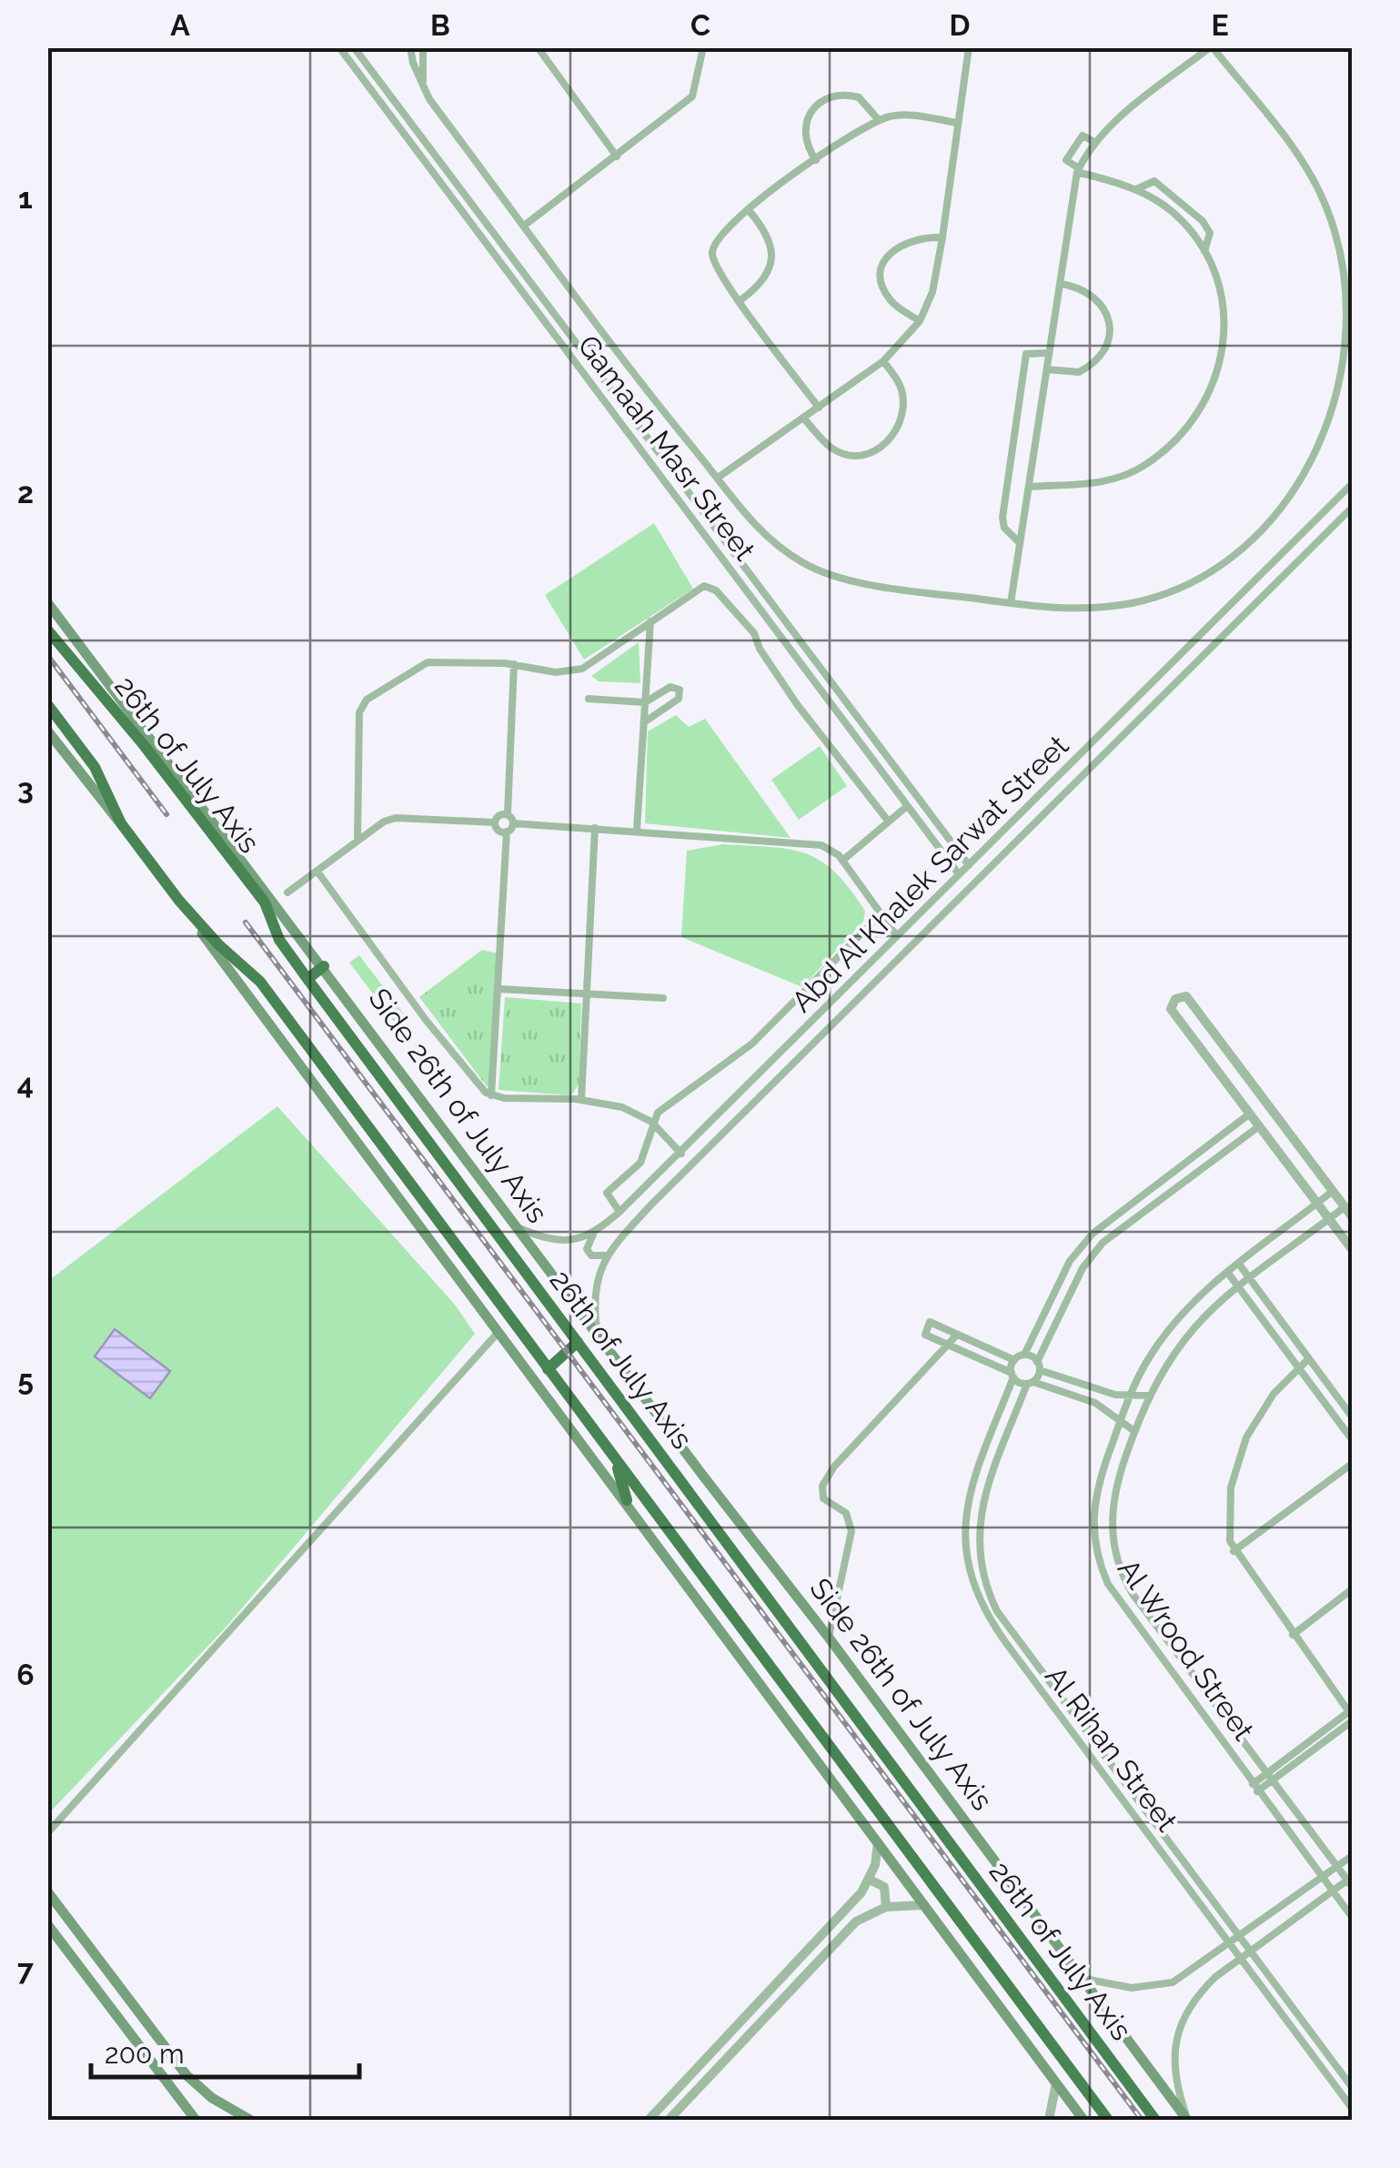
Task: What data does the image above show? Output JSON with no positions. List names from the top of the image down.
{
  "streets": {
    "highway": ["26th of July Axis"],
    "main road": ["Side 26th of July Axis"],
    "street": [
      "Gamaah Masr Street",
      "Abd Al Khalek Sarwat Street",
      "Al Wrood Street",
      "Al Rihan Street"
    ]
  },
  "crossings": [
    ["Gamaah Masr Street", "Abd Al Khalek Sarwat Street"],
    ["26th of July Axis", "Side 26th of July Axis"],
    ["Abd Al Khalek Sarwat Street", "Side 26th of July Axis"]
  ],
  "scale_bar": "200 m",
  "grid": {
    "columns": [
      "A",
      "B",
      "C",
      "D",
      "E"
    ],
    "rows": [
      "1",
      "2",
      "3",
      "4",
      "5",
      "6",
      "7"
    ]
  }
}
